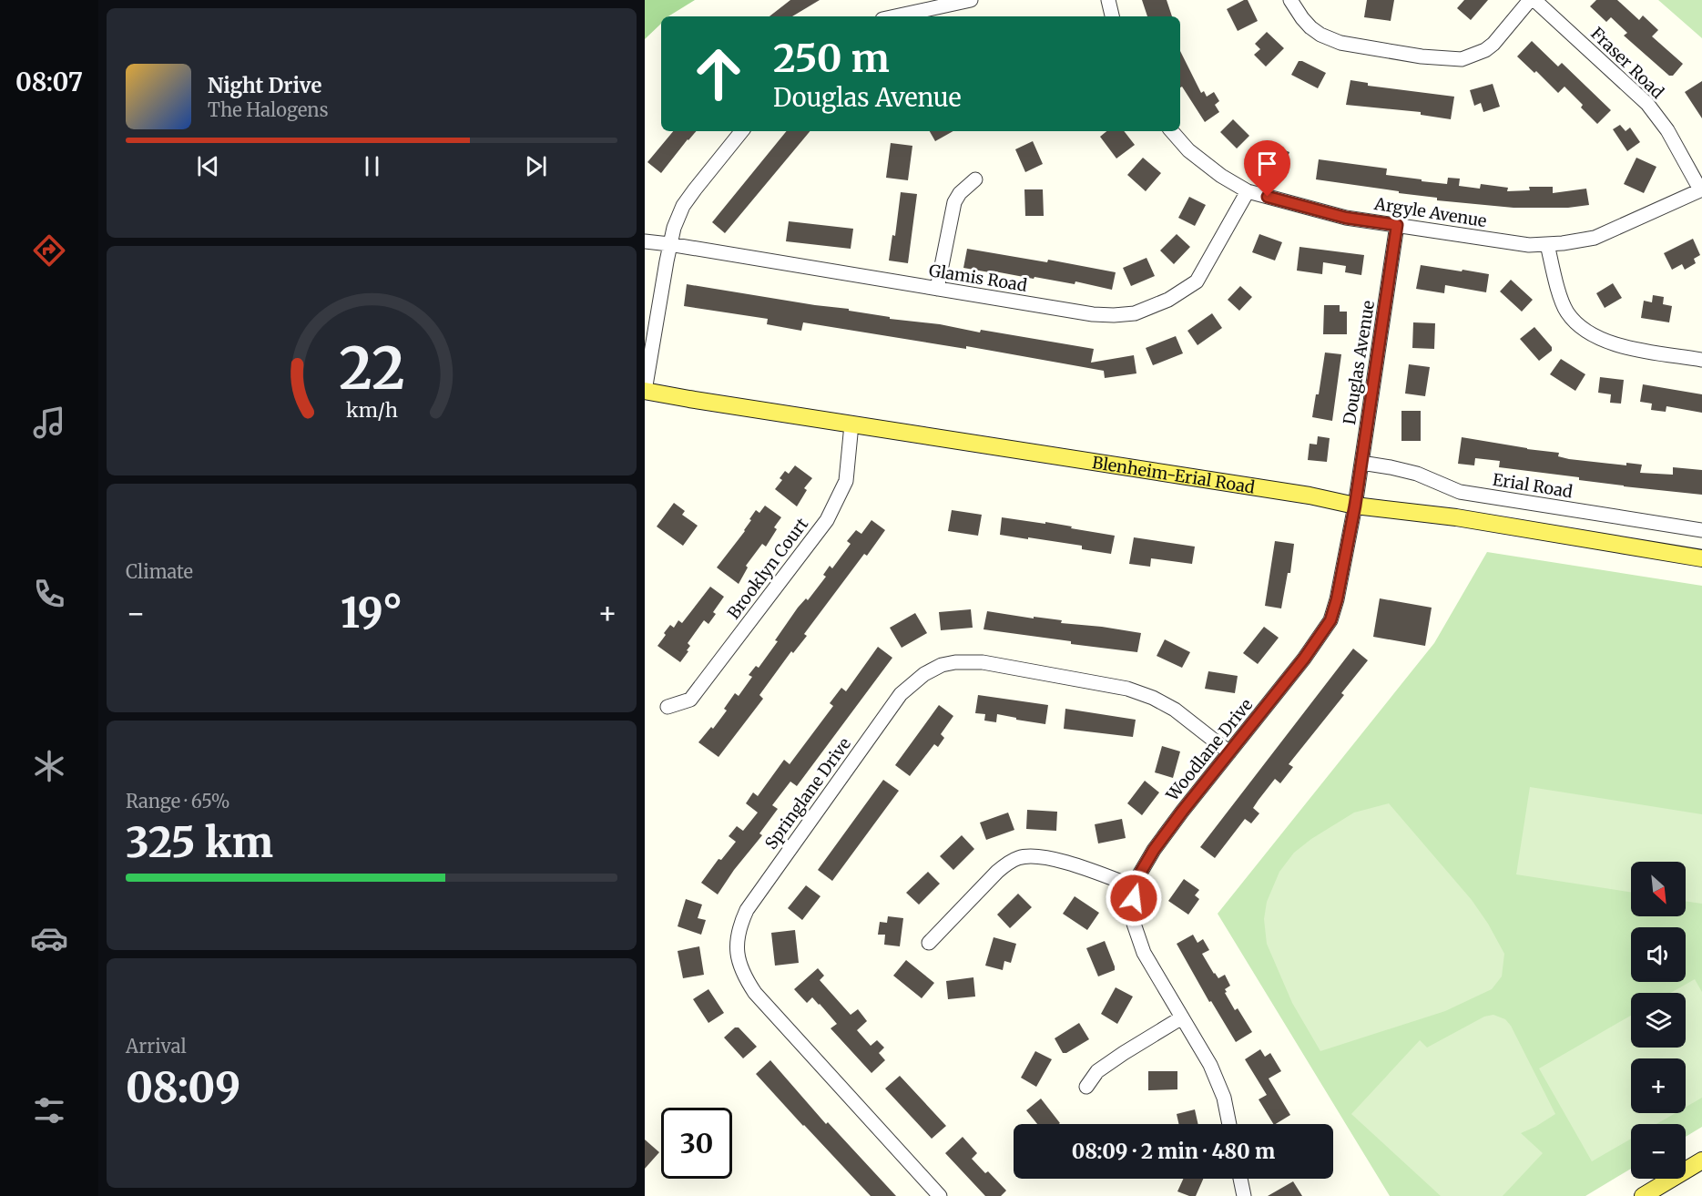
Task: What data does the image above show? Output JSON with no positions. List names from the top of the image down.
{
  "streets": {
    "main road": ["Blenheim-Erial Road"],
    "street": [
      "Fraser Road",
      "Argyle Avenue",
      "Glamis Road",
      "Douglas Avenue",
      "Erial Road",
      "Brooklyn Court",
      "Woodlane Drive",
      "Springlane Drive"
    ]
  },
  "crossings": [
    ["Fraser Road", "Argyle Avenue"],
    ["Argyle Avenue", "Glamis Road"],
    ["Argyle Avenue", "Douglas Avenue"],
    ["Douglas Avenue", "Blenheim-Erial Road"],
    ["Douglas Avenue", "Erial Road"],
    ["Douglas Avenue", "Woodlane Drive"],
    ["Blenheim-Erial Road", "Brooklyn Court"],
    ["Blenheim-Erial Road", "Woodlane Drive"],
    ["Woodlane Drive", "Springlane Drive"]
  ],
  "north": "bottom right",
  "page": {
    "tabs": "08:07",
    "turn": ["250 m", "Douglas Avenue"],
    "song": ["Night Drive", "The Halogens"],
    "tile": [
      "Climate",
      ["Range · 65%", "325 km"],
      ["Arrival", "08:09"]
    ],
    "heat": ["−", "19°", "+"],
    "map_buttons": ["+", "−"],
    "limit": "30",
    "trip": "08:09 · 2 min · 480 m",
    "gauge": ["22", "km/h"]
  }
}
